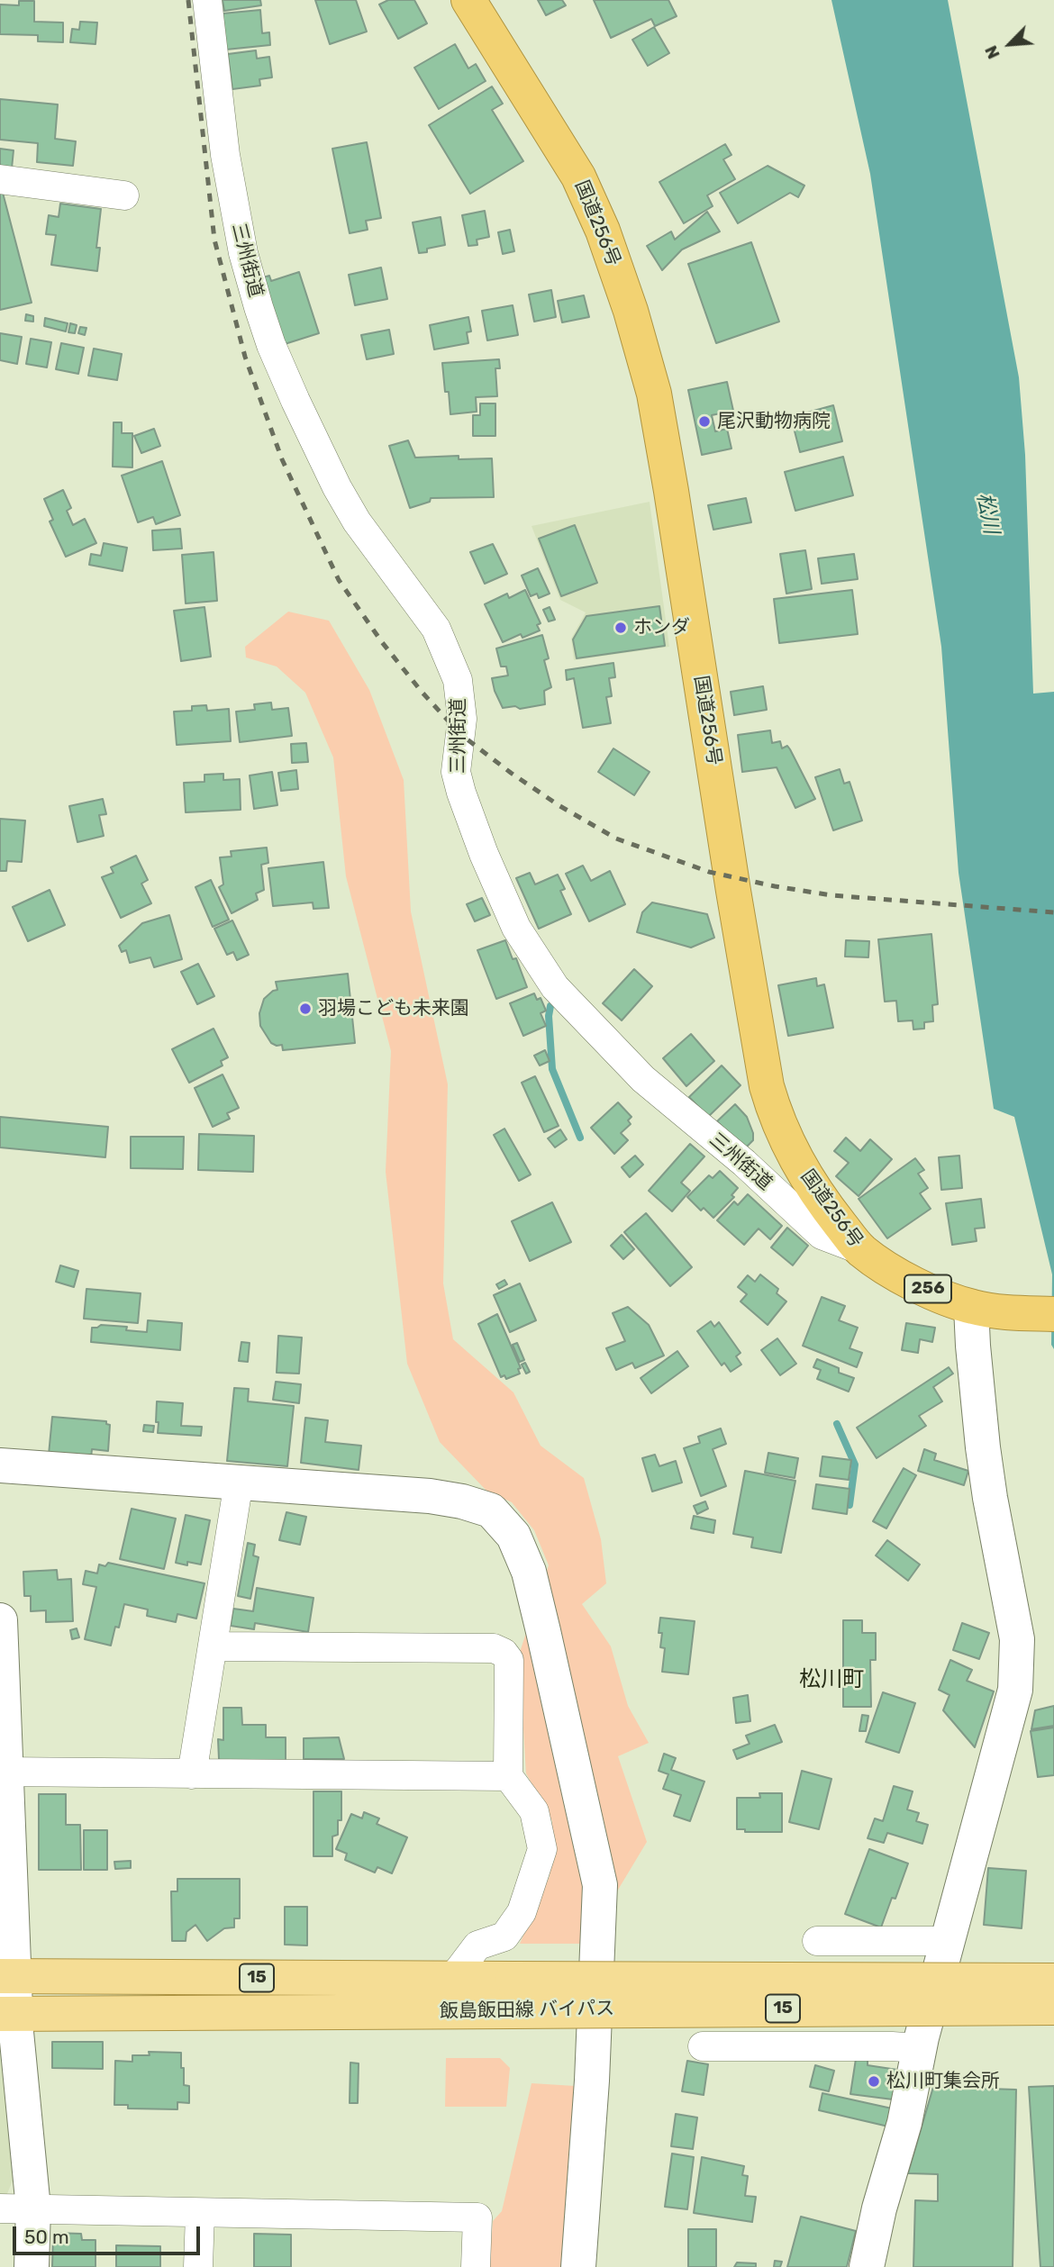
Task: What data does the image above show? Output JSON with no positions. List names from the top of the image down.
{
  "streets": {
    "highway": ["国道256号", "256"],
    "main road": ["15", "飯島飯田線 バイパス"],
    "street": ["三州街道"]
  },
  "crossings": [
    ["国道256号", "三州街道"]
  ],
  "districts": ["松川町"],
  "water": ["松川"],
  "places": [
    "尾沢動物病院",
    "ホンダ",
    "羽場こども未来園",
    "松川町集会所"
  ],
  "scale_bar": "50 m",
  "north": "bottom left"
}
